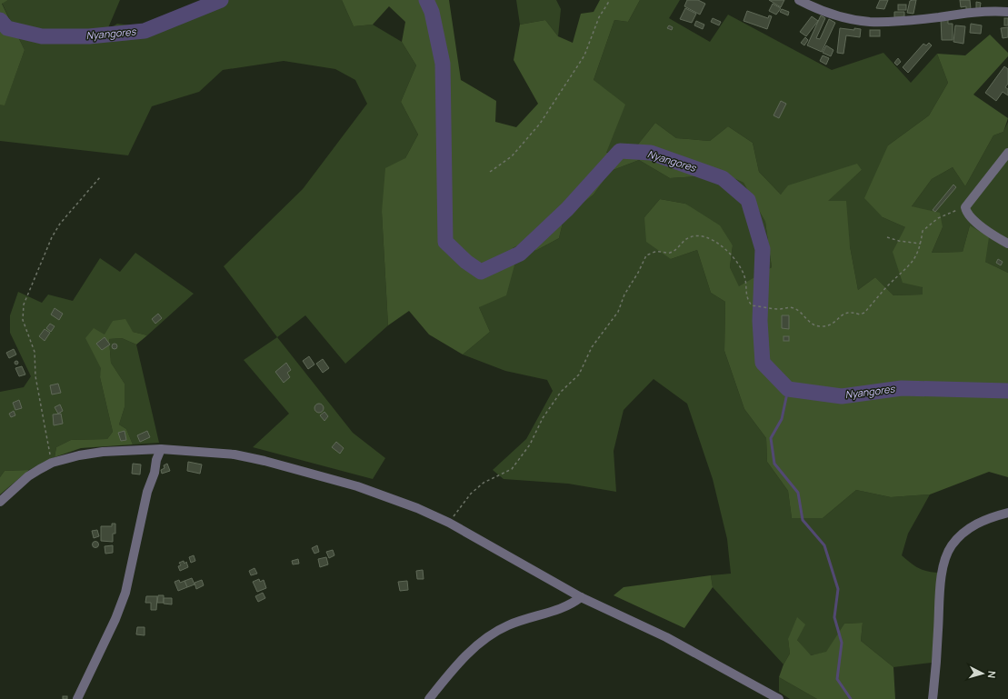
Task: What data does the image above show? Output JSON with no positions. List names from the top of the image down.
{
  "water": ["Nyangores"],
  "north": "right"
}
